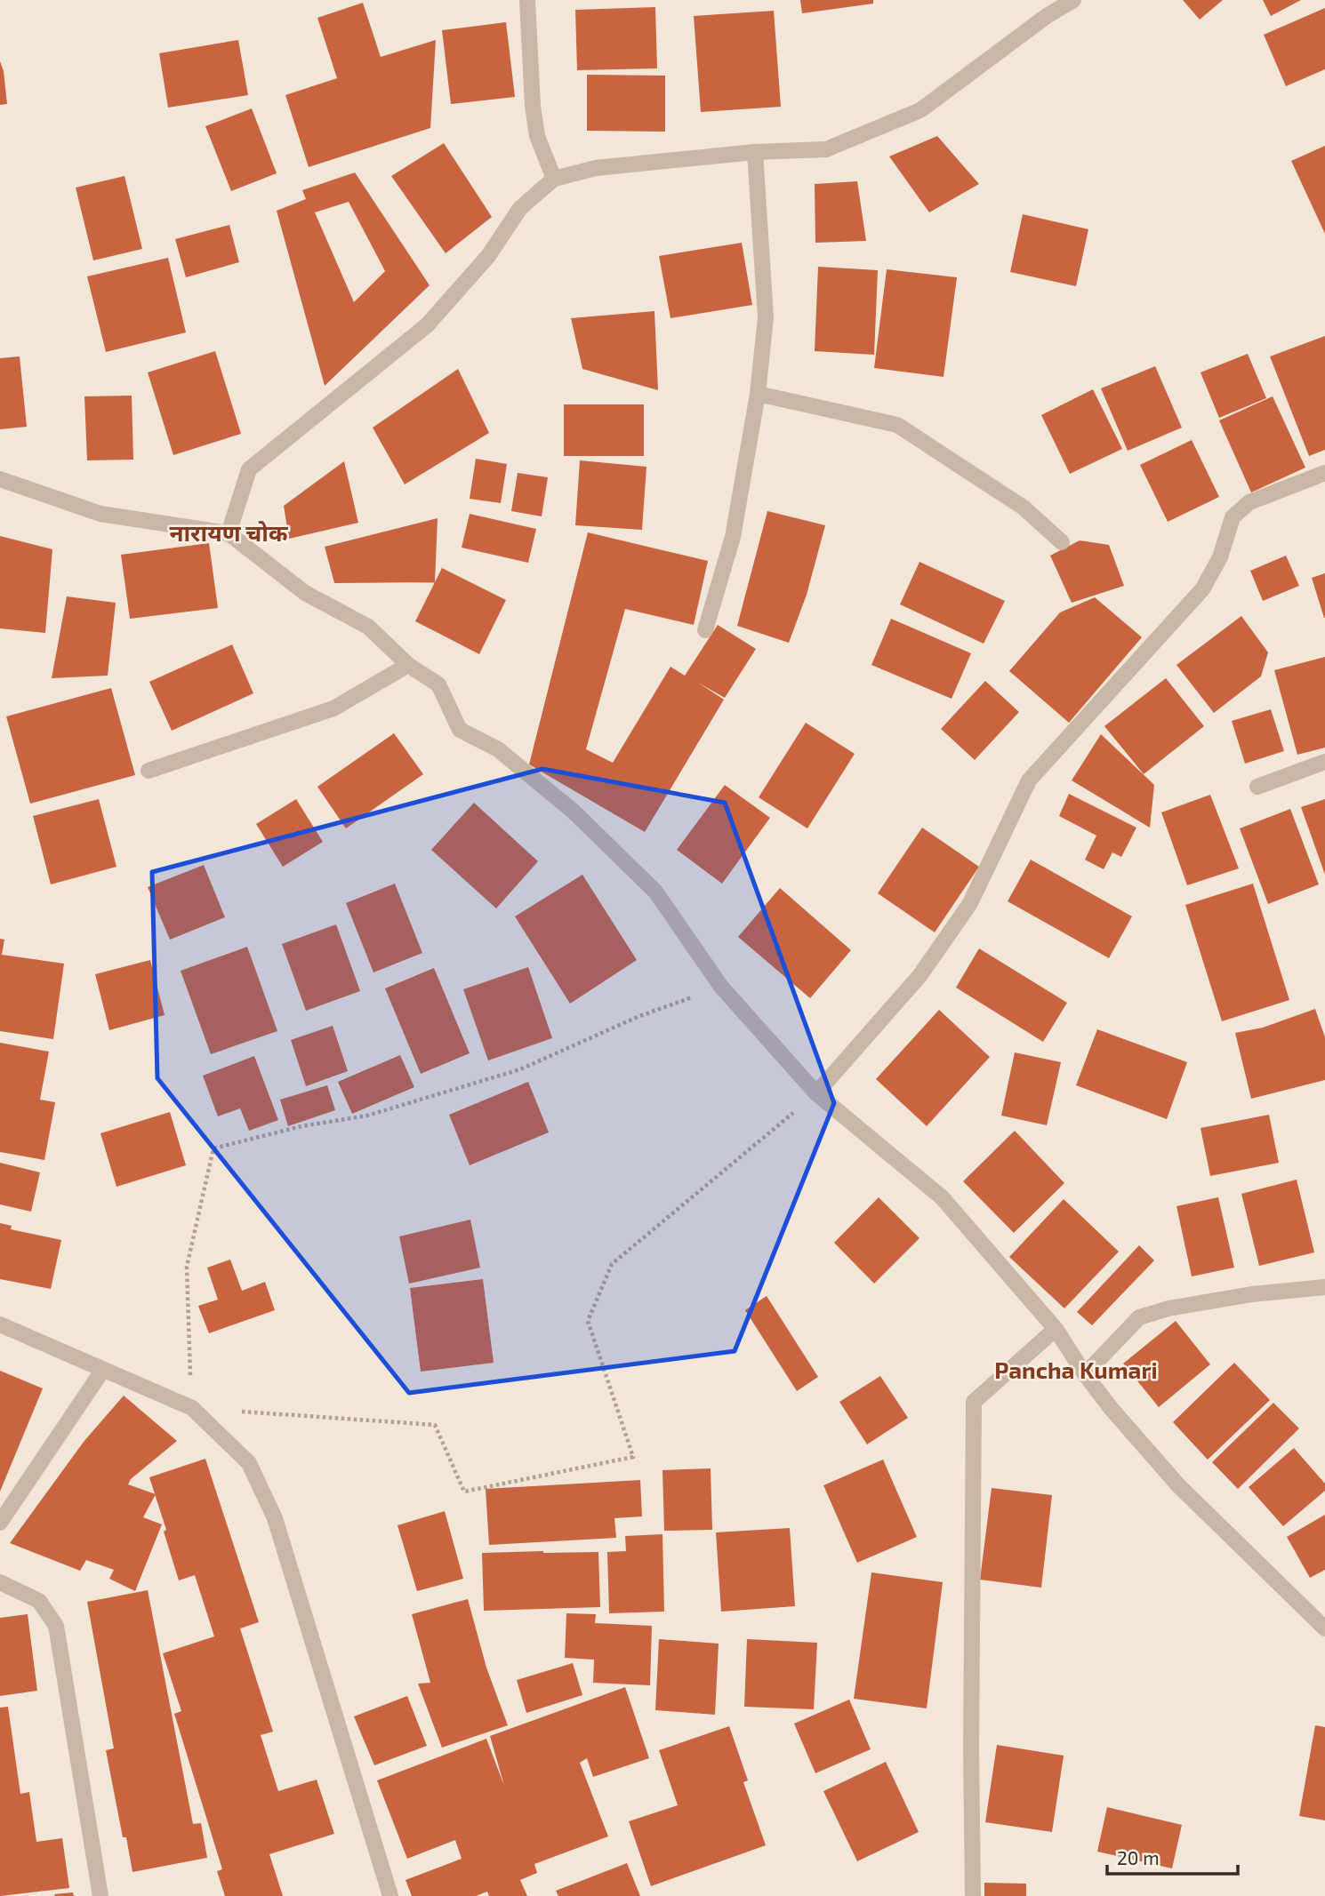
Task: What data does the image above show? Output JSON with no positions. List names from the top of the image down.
{
  "districts": ["नारायण चोक", "Pancha Kumari"],
  "scale_bar": "20 m"
}
